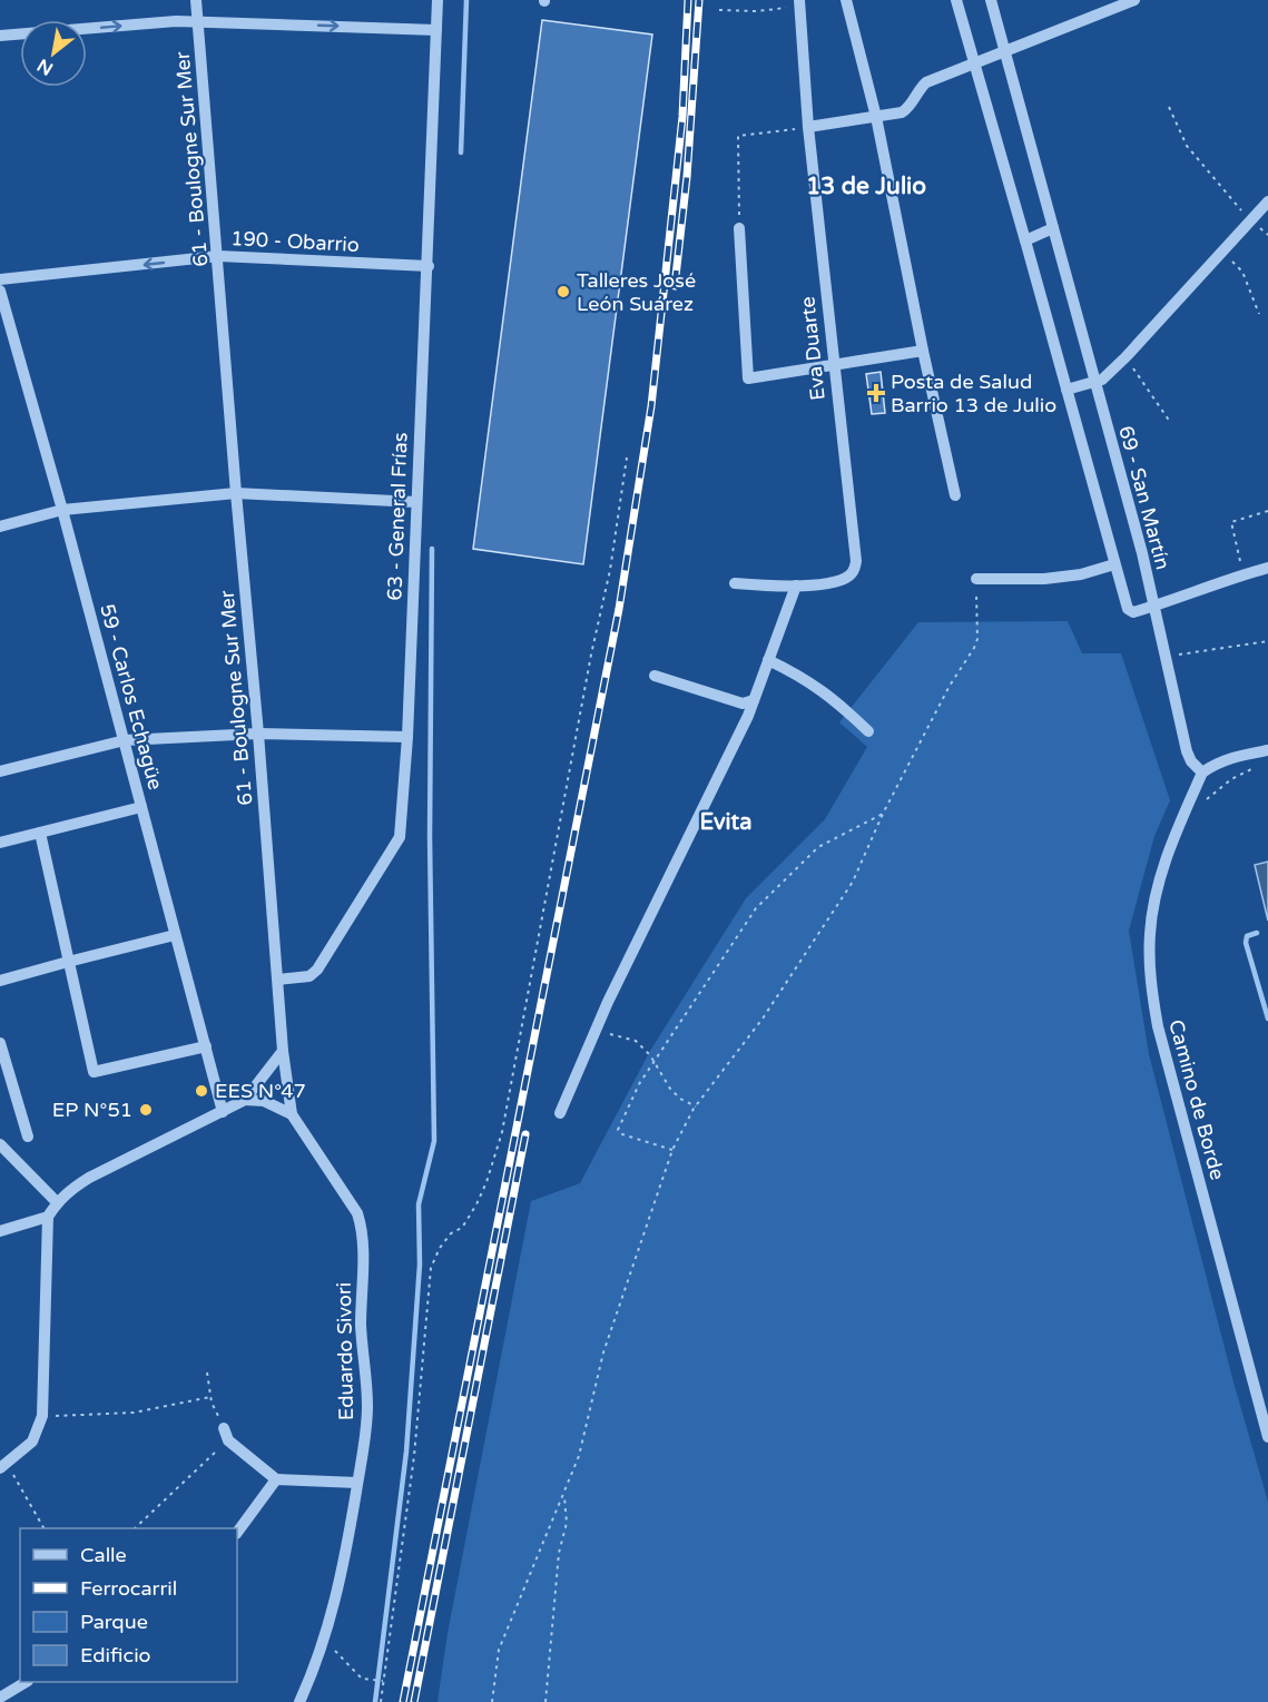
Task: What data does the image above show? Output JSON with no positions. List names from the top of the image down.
{
  "streets": {
    "street": [
      "61 - Boulogne Sur Mer",
      "190 - Obarrio",
      "Eva Duarte",
      "69 - San Martín",
      "63 - General Frías",
      "59 - Carlos Echagüe",
      "Camino de Borde",
      "Eduardo Sivori"
    ]
  },
  "crossings": [
    ["61 - Boulogne Sur Mer", "190 - Obarrio"],
    ["61 - Boulogne Sur Mer", "63 - General Frías"],
    ["61 - Boulogne Sur Mer", "Eduardo Sivori"],
    ["190 - Obarrio", "63 - General Frías"],
    ["69 - San Martín", "Camino de Borde"]
  ],
  "one_way": ["190 - Obarrio"],
  "districts": ["13 de Julio", "Evita"],
  "places": {
    "other": ["Talleres José León Suárez", "EES N°47", "EP N°51"],
    "health": ["Posta de Salud Barrio 13 de Julio"]
  },
  "legend": [
    "Calle",
    "Ferrocarril",
    "Parque",
    "Edificio"
  ],
  "north": "bottom left"
}
